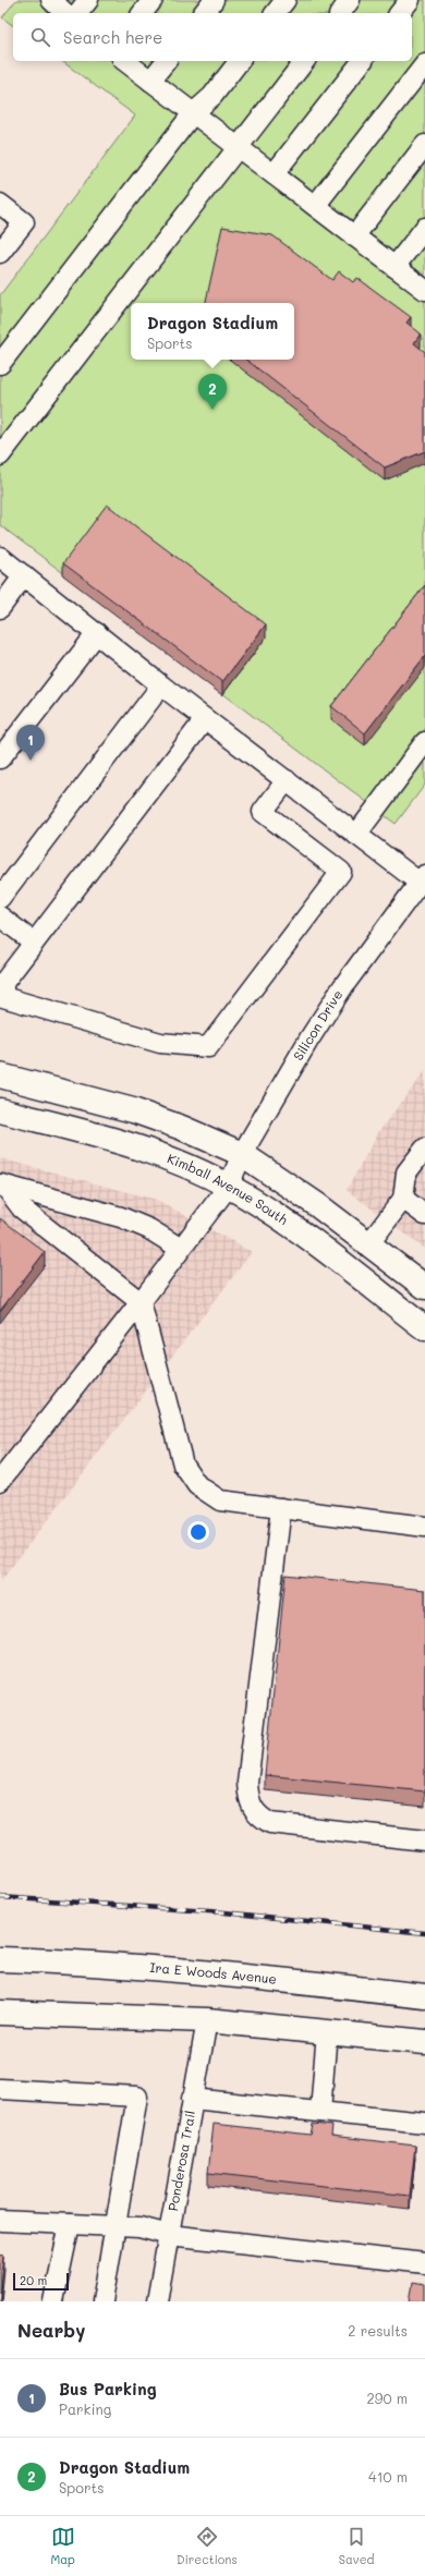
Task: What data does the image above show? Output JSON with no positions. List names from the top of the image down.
{
  "streets": {
    "main road": ["Kimball Avenue South", "Ira E Woods Avenue"],
    "street": ["Silicon Drive", "Ponderosa Trail"]
  },
  "crossings": [
    ["Silicon Drive", "Kimball Avenue South"]
  ],
  "scale_bar": "20 m",
  "page": {
    "search": "Search here",
    "popup": ["Dragon Stadium", "Sports"],
    "pins": ["2", "1"],
    "scale": "20 m",
    "heading": ["Nearby", "2 results"],
    "list": [
      {
        "mark": "1",
        "name": "Bus Parking",
        "note": "Parking",
        "value": "290 m"
      },
      {
        "mark": "2",
        "name": "Dragon Stadium",
        "note": "Sports",
        "value": "410 m"
      }
    ],
    "nav": ["Map", "Directions", "Saved"]
  }
}
